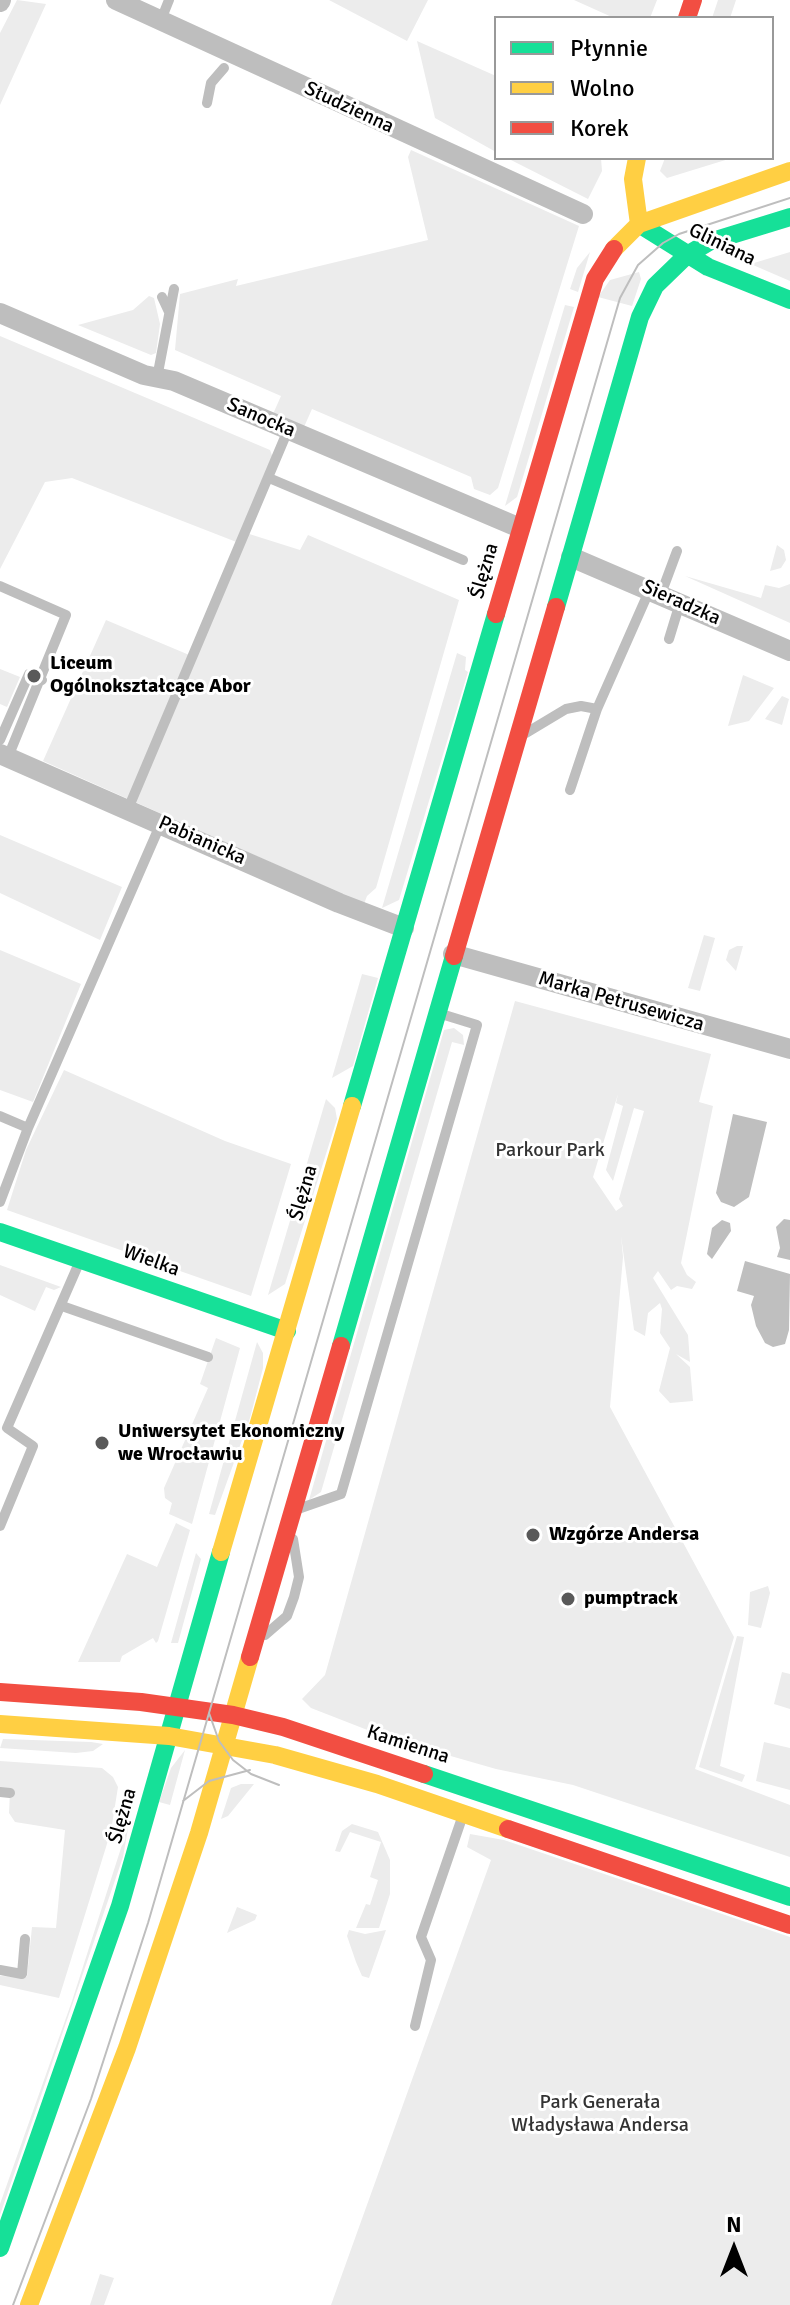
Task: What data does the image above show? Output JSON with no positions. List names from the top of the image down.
{
  "streets": {
    "main road": [
      "Gliniana",
      "Ślężna",
      "Wielka",
      "Kamienna"
    ],
    "street": [
      "Studzienna",
      "Sanocka",
      "Sieradzka",
      "Pabianicka",
      "Marka Petrusewicza"
    ]
  },
  "crossings": [
    ["Gliniana", "Ślężna"],
    ["Sanocka", "Ślężna"],
    ["Ślężna", "Pabianicka"],
    ["Ślężna", "Wielka"],
    ["Ślężna", "Kamienna"]
  ],
  "parks": ["Parkour Park", "Park Generała Władysława Andersa"],
  "places": [
    "Liceum Ogólnokształcące Abor",
    "Uniwersytet Ekonomiczny we Wrocławiu",
    "Wzgórze Andersa",
    "pumptrack"
  ],
  "legend": ["Płynnie", "Wolno", "Korek"],
  "north": "top"
}
